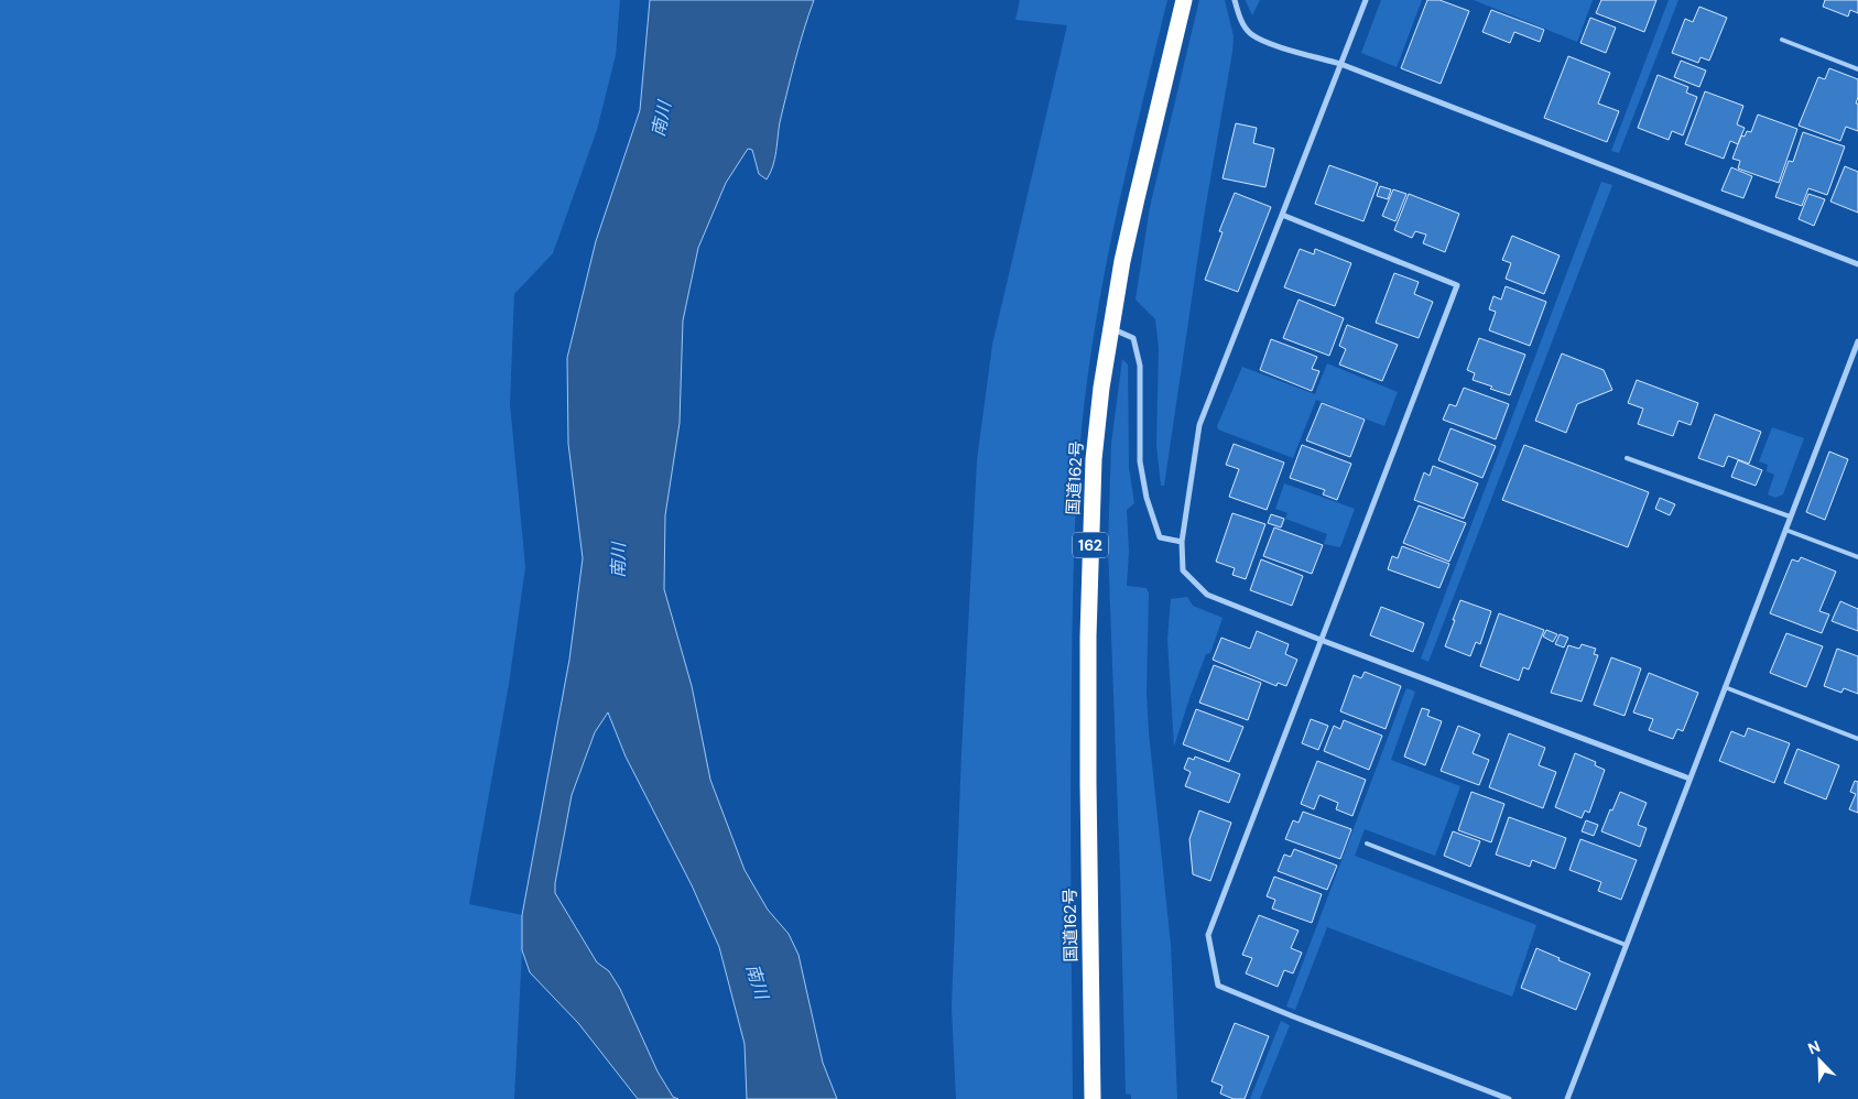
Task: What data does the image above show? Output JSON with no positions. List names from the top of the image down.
{
  "streets": {
    "highway": ["国道162号", "162"]
  },
  "water": ["南川"],
  "north": "top left"
}
